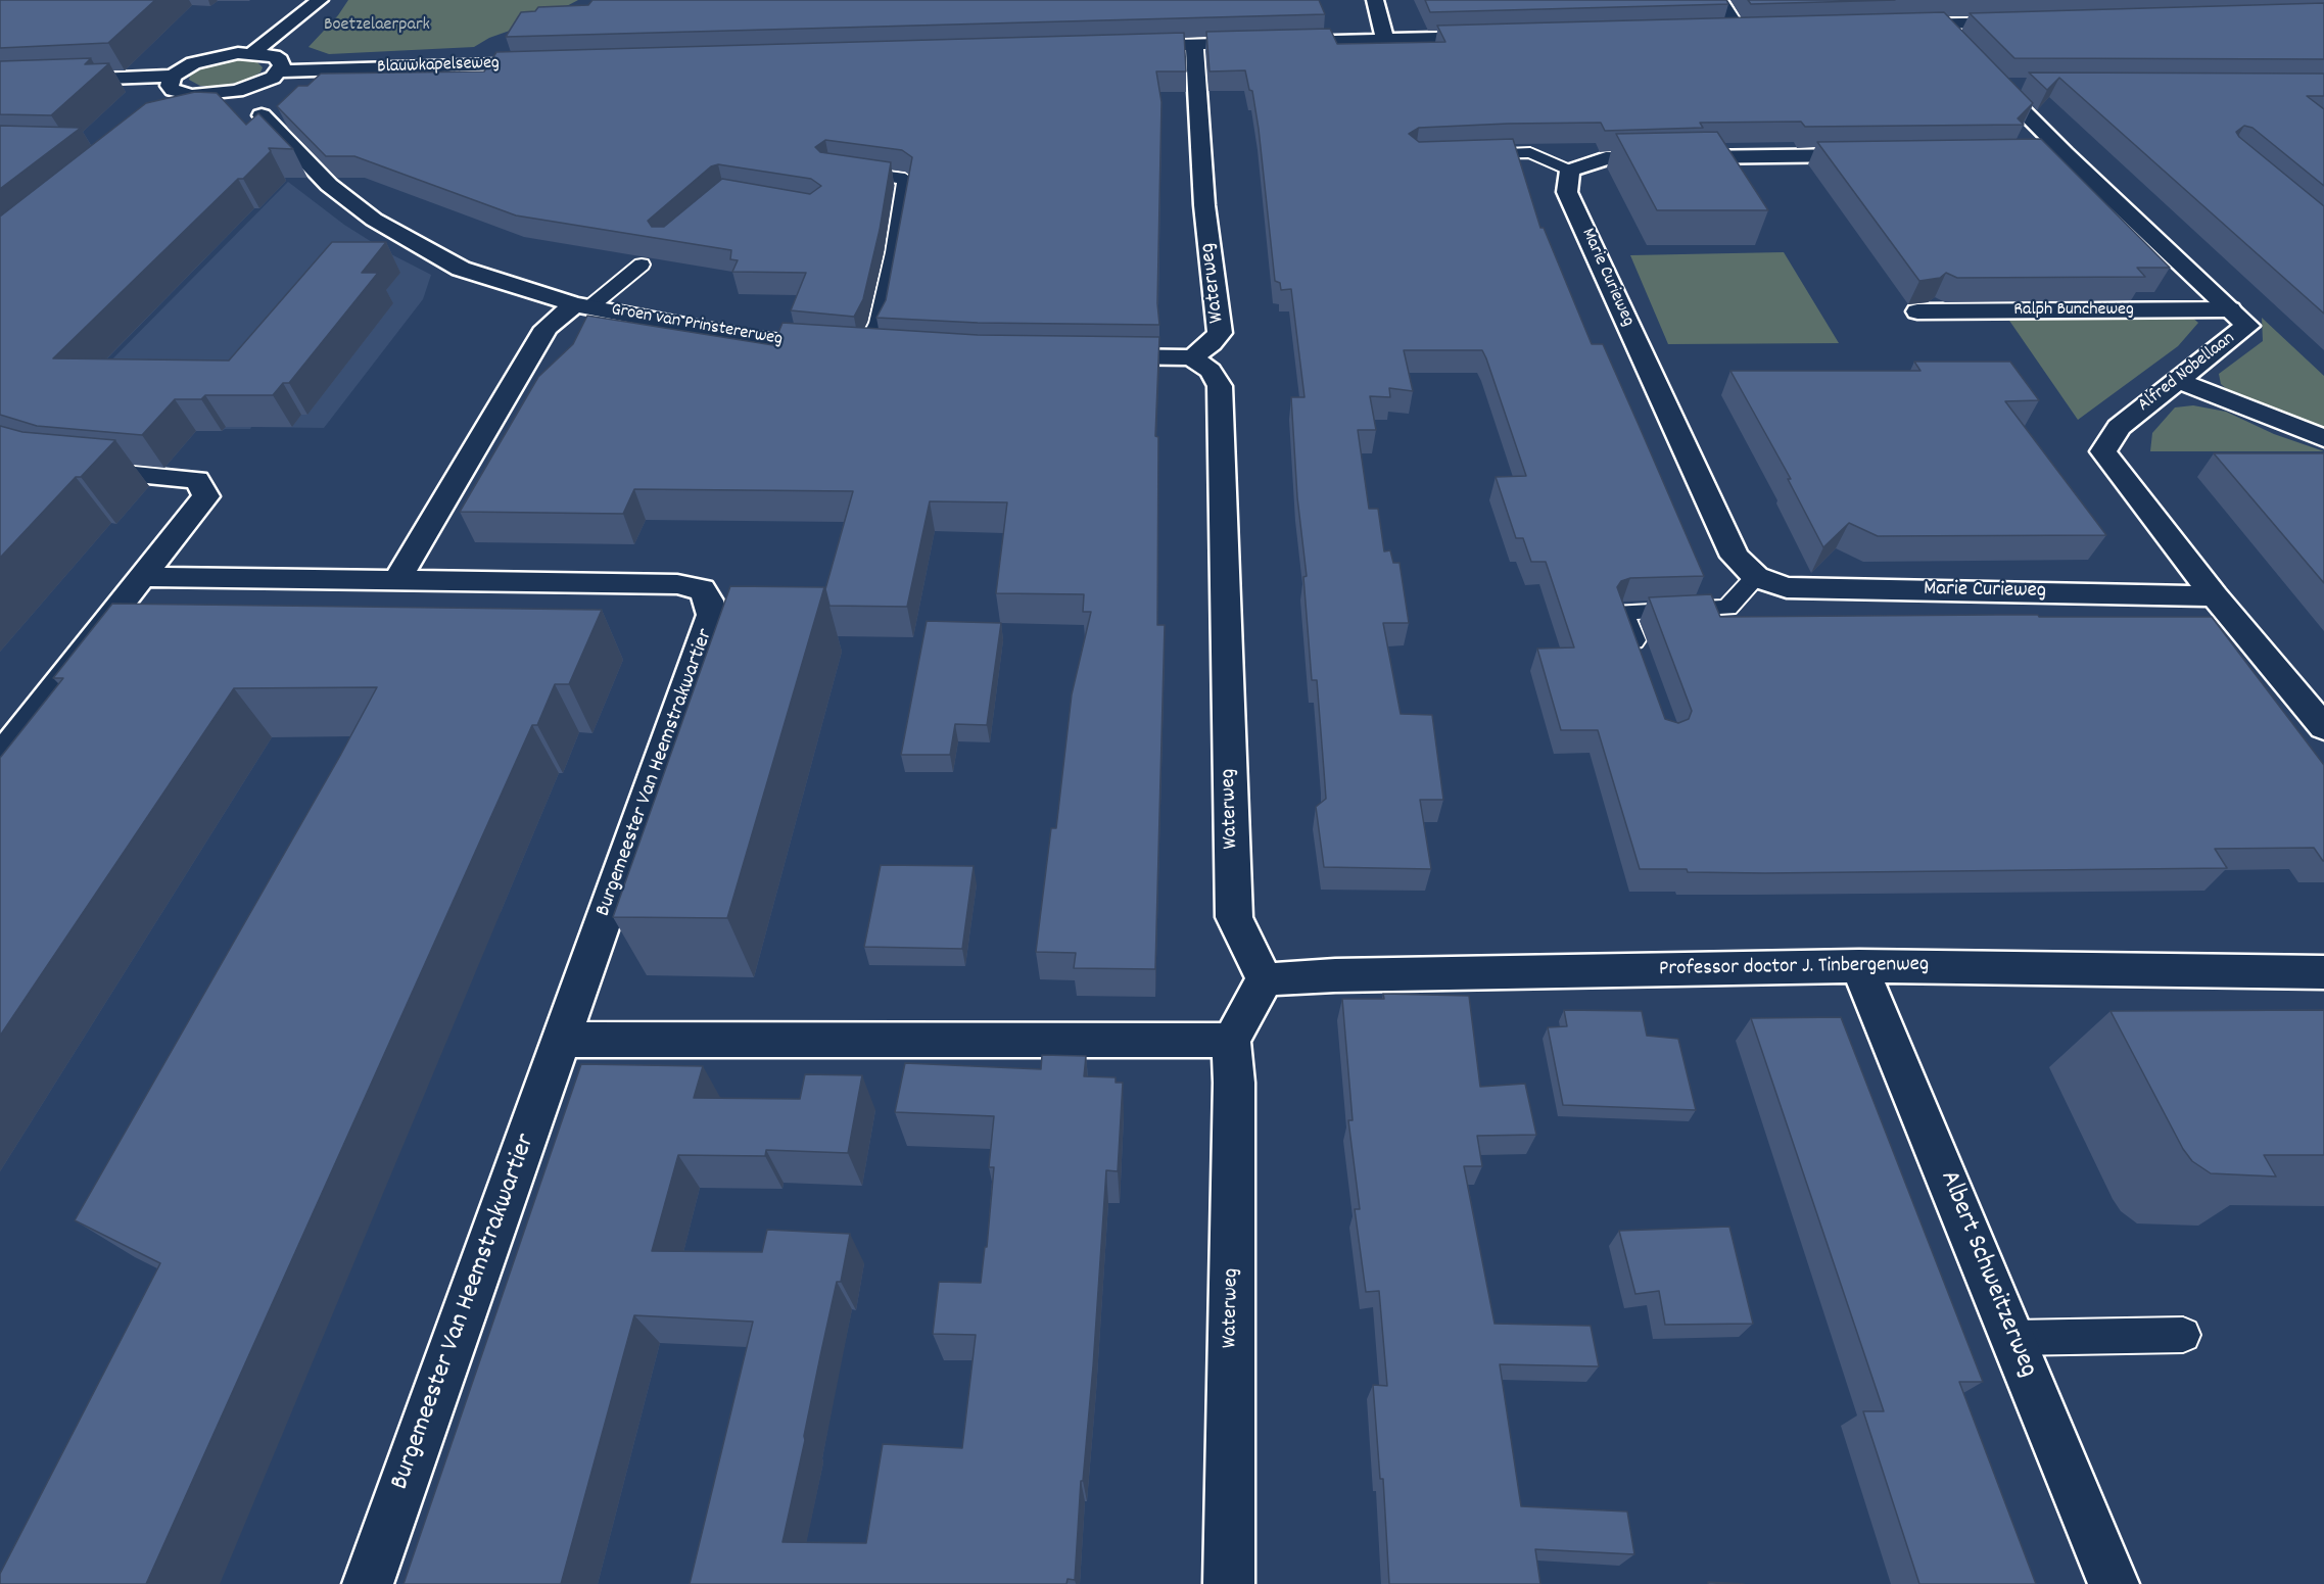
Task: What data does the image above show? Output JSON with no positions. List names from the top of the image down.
{
  "streets": {
    "street": [
      "Blauwkapelseweg",
      "Marie Curieweg",
      "Waterweg",
      "Ralph Buncheweg",
      "Groen van Prinstererweg",
      "Alfred Nobellaan",
      "Burgemeester Van Heemstrakwartier",
      "Professor doctor J. Tinbergenweg",
      "Albert Schweitzerweg"
    ]
  },
  "crossings": [
    ["Marie Curieweg", "Alfred Nobellaan"],
    ["Waterweg", "Professor doctor J. Tinbergenweg"],
    ["Ralph Buncheweg", "Alfred Nobellaan"],
    ["Professor doctor J. Tinbergenweg", "Albert Schweitzerweg"]
  ],
  "parks": ["Boetzelaerpark"]
}
